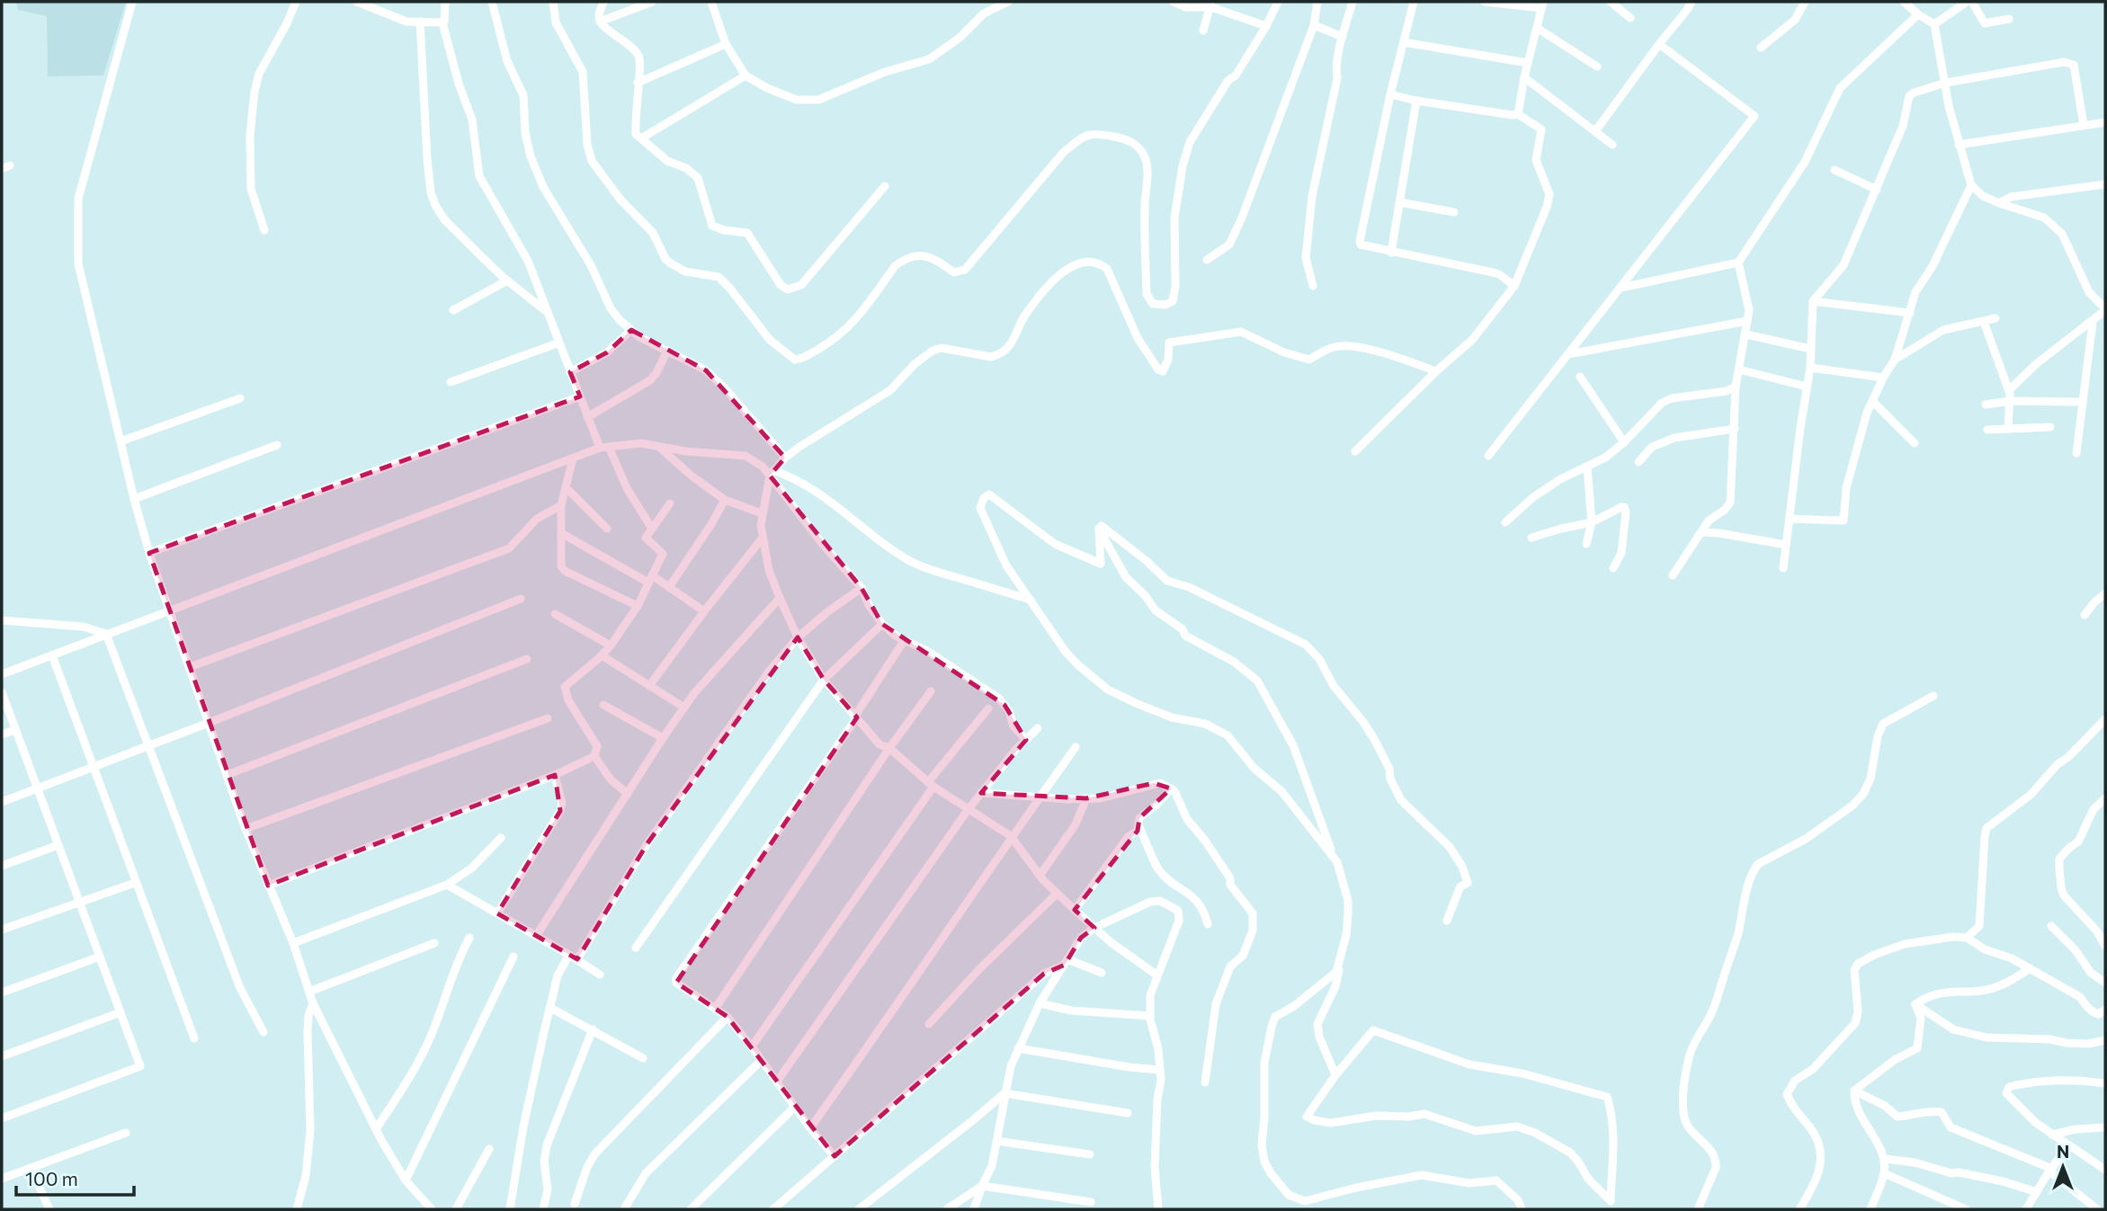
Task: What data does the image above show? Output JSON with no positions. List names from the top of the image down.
{
  "scale_bar": "100 m",
  "north": "top"
}
